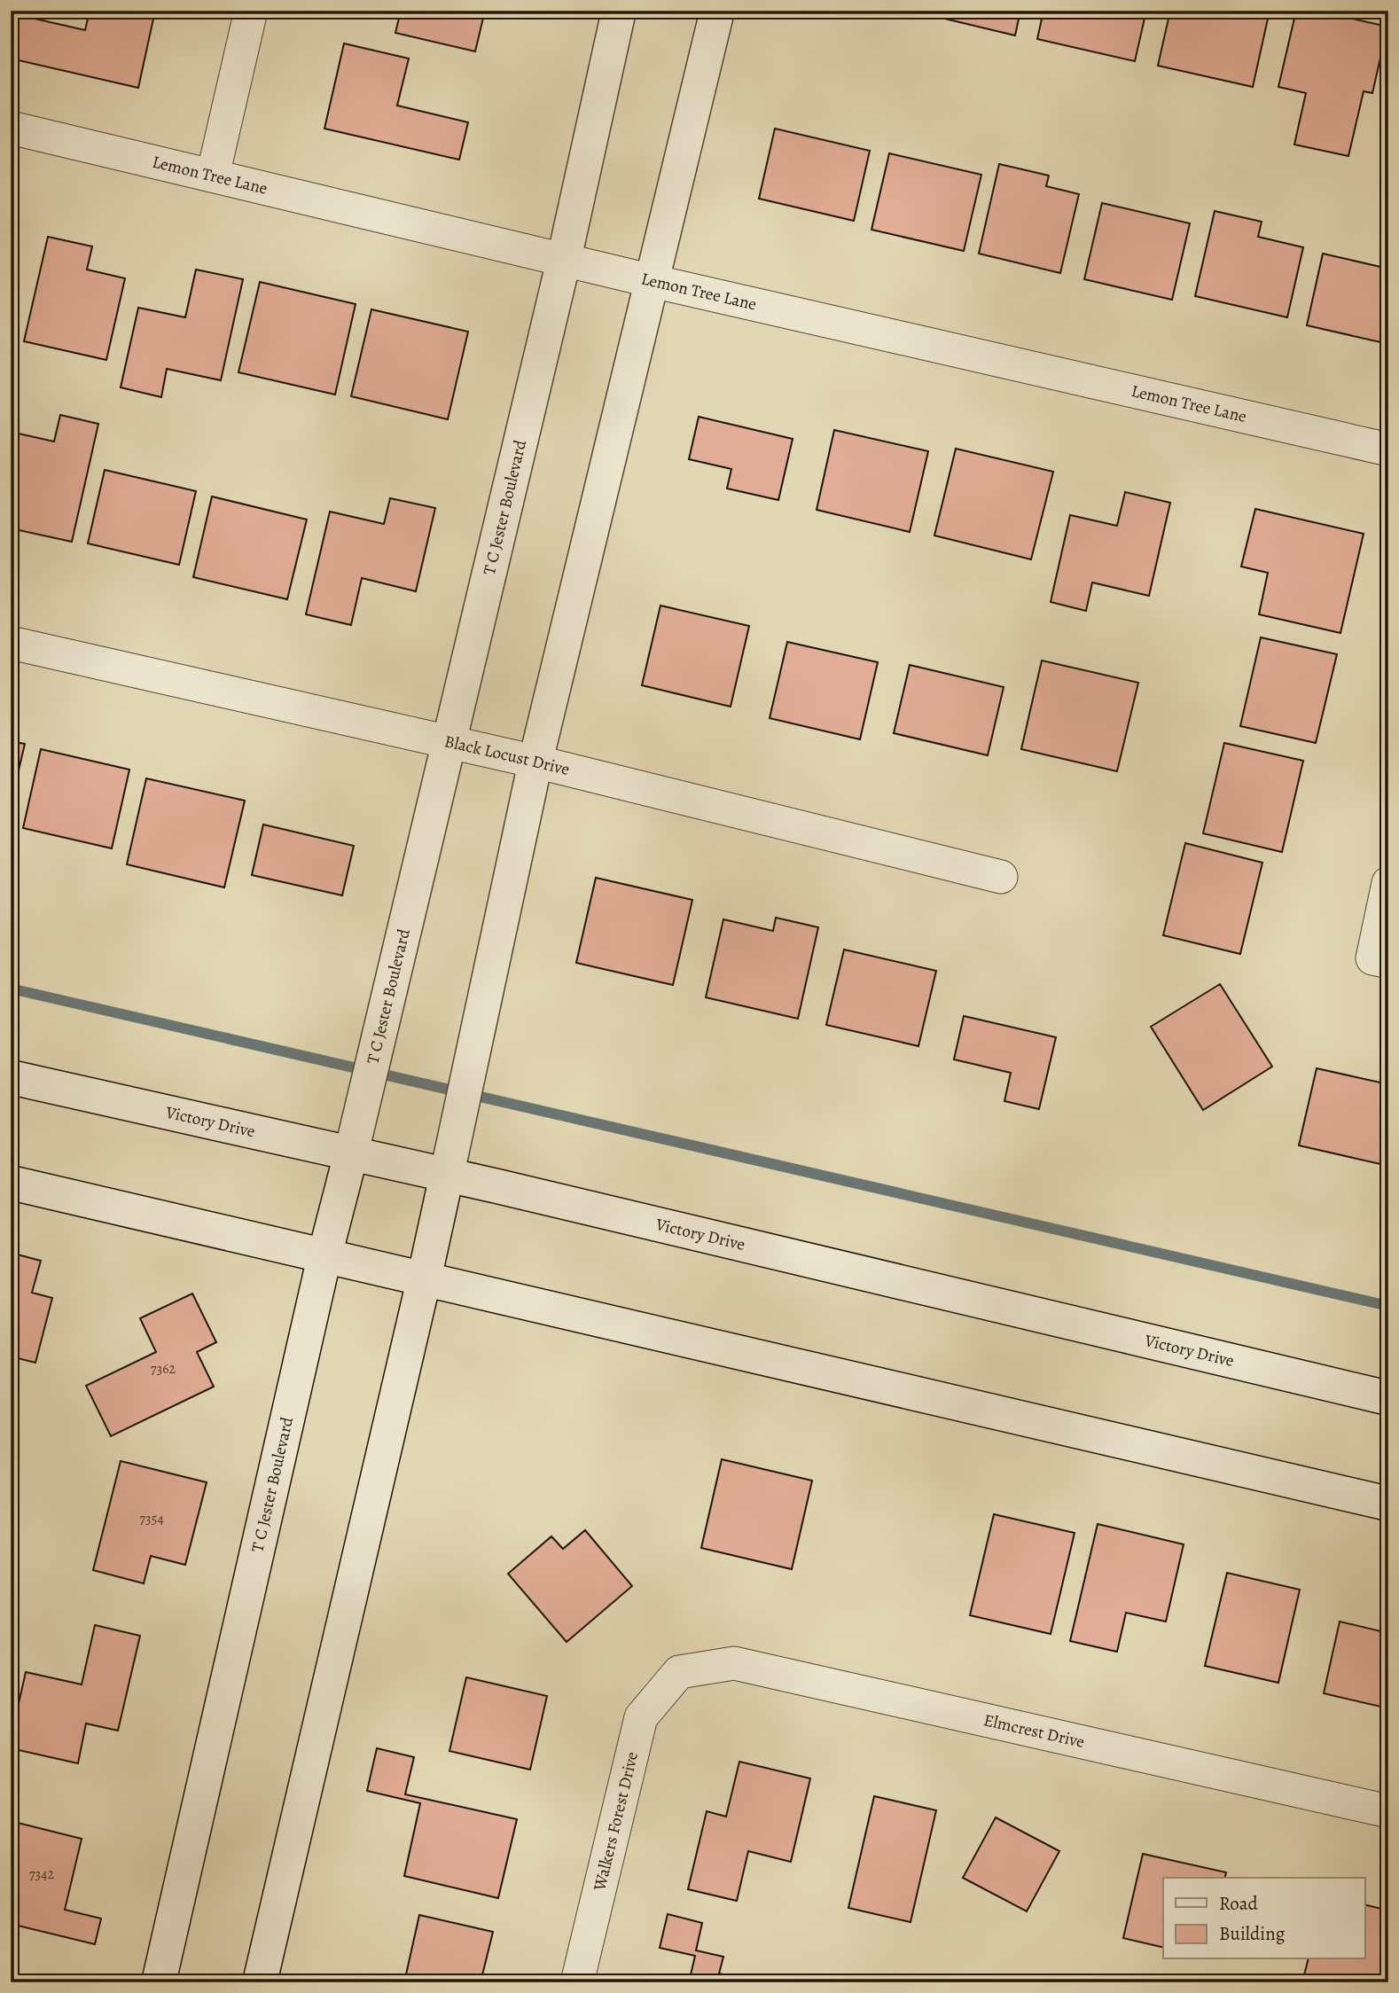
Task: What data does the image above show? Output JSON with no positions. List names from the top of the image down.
{
  "streets": {
    "main road": ["T C Jester Boulevard", "Victory Drive"],
    "street": [
      "Lemon Tree Lane",
      "Black Locust Drive",
      "Elmcrest Drive",
      "Walkers Forest Drive"
    ]
  },
  "crossings": [
    ["Lemon Tree Lane", "T C Jester Boulevard"],
    ["T C Jester Boulevard", "Black Locust Drive"],
    ["T C Jester Boulevard", "Victory Drive"],
    ["Elmcrest Drive", "Walkers Forest Drive"]
  ],
  "house_numbers": ["7362", "7354", "7342"],
  "legend": ["Road", "Building"]
}
